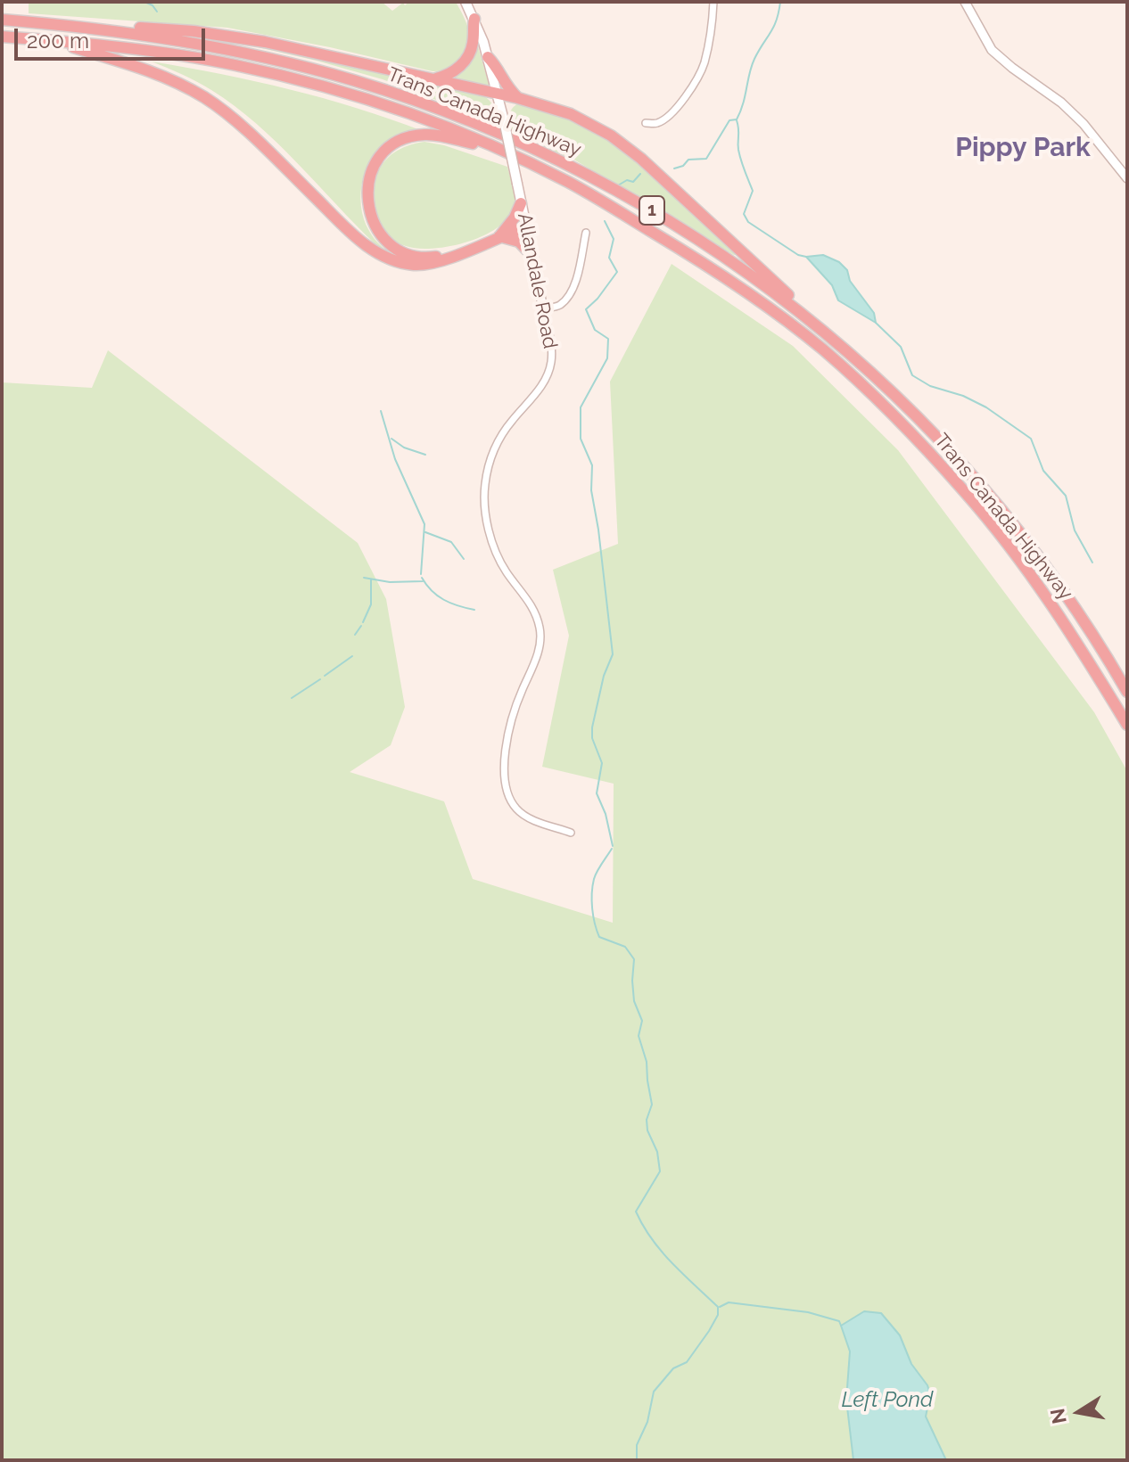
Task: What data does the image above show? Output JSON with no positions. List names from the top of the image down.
{
  "streets": {
    "highway": ["Trans Canada Highway", "1"],
    "main road": ["Allandale Road"]
  },
  "districts": ["Pippy Park"],
  "water": ["Left Pond"],
  "scale_bar": "200 m",
  "north": "left"
}
